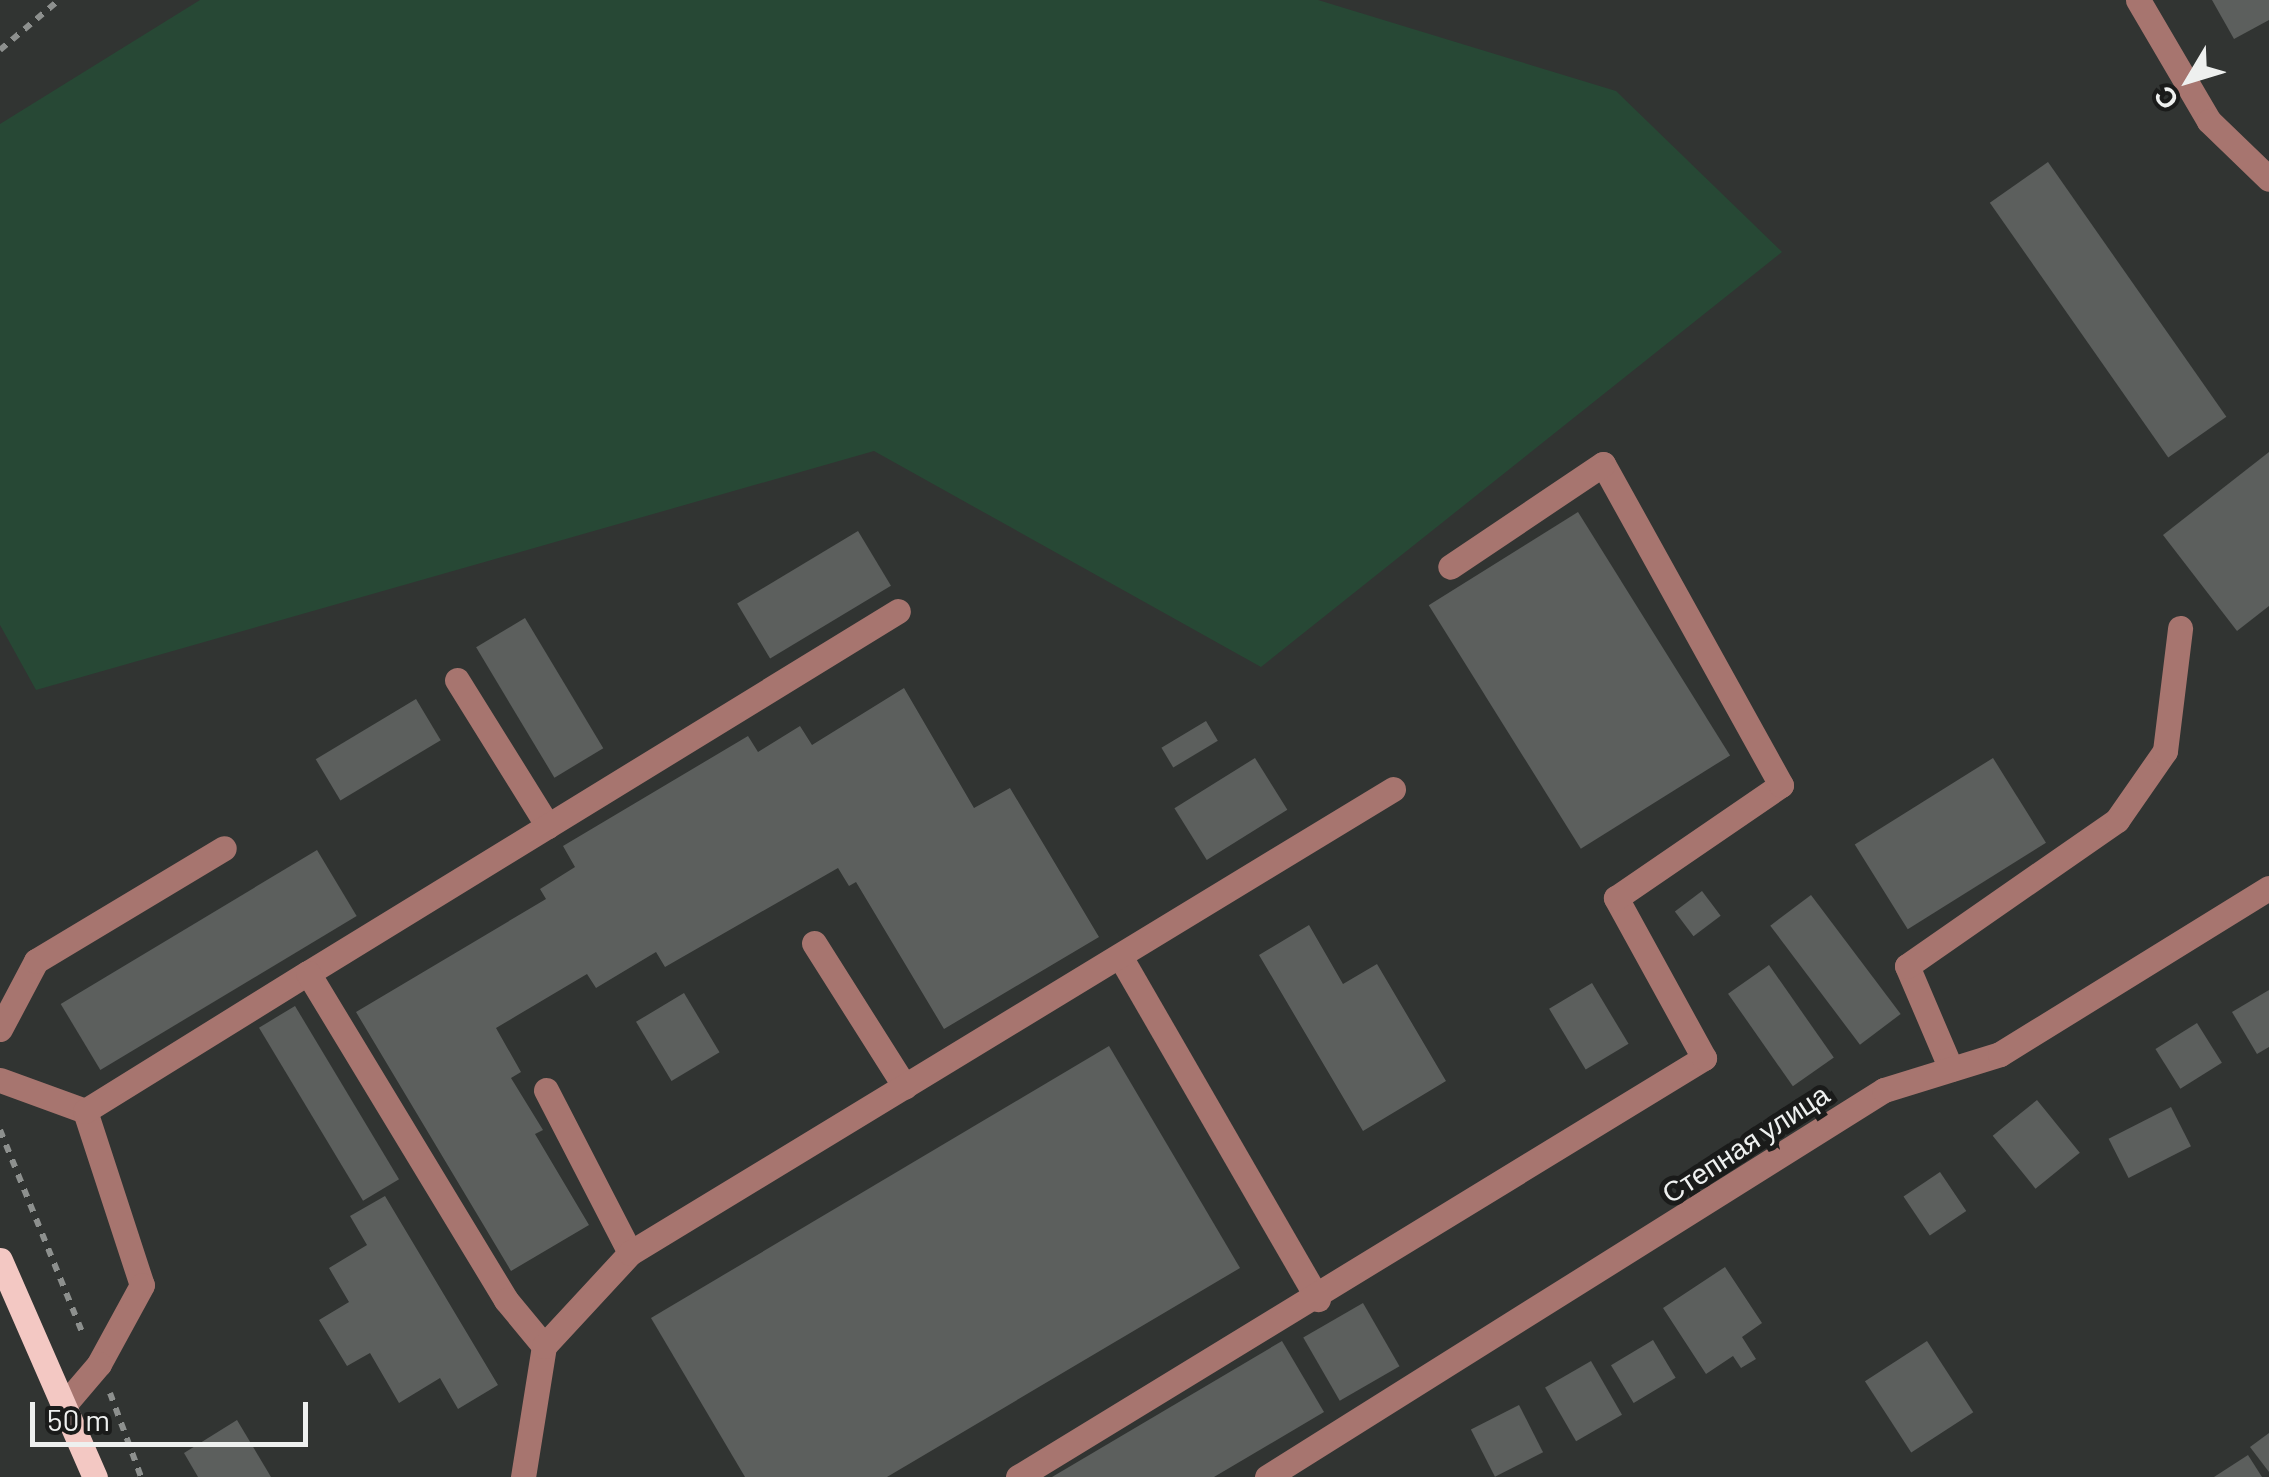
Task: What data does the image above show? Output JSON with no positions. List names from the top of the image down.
{
  "streets": {
    "street": ["Степная улица"]
  },
  "scale_bar": "50 m",
  "north": "bottom left"
}
